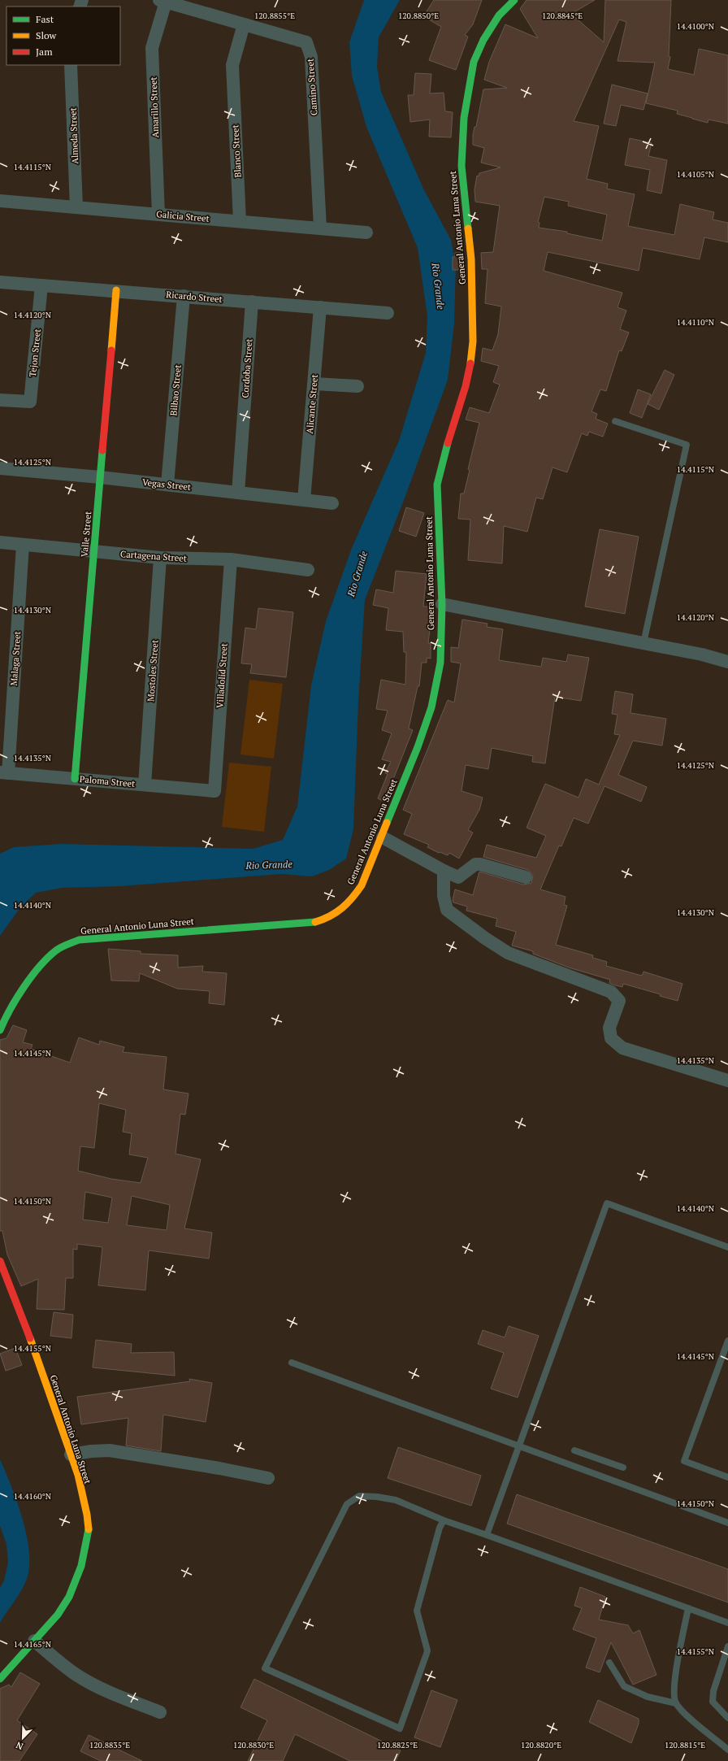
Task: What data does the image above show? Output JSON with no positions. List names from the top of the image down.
{
  "streets": {
    "main road": ["General Antonio Luna Street", "Valle Street"],
    "street": [
      "Camino Street",
      "Amarillo Street",
      "Almeda Street",
      "Blanco Street",
      "Galicia Street",
      "Ricardo Street",
      "Tejon Street",
      "Cordoba Street",
      "Bilbao Street",
      "Alicante Street",
      "Vegas Street",
      "Cartagena Street",
      "Malaga Street",
      "Mostoles Street",
      "Villadolid Street",
      "Paloma Street"
    ]
  },
  "crossings": [
    ["Camino Street", "Amarillo Street"],
    ["Camino Street", "Blanco Street"],
    ["Camino Street", "Galicia Street"],
    ["Amarillo Street", "Galicia Street"],
    ["Almeda Street", "Galicia Street"],
    ["Blanco Street", "Galicia Street"],
    ["Ricardo Street", "Tejon Street"],
    ["Ricardo Street", "Cordoba Street"],
    ["Ricardo Street", "Bilbao Street"],
    ["Ricardo Street", "Alicante Street"],
    ["Ricardo Street", "Valle Street"],
    ["Cordoba Street", "Vegas Street"],
    ["Bilbao Street", "Vegas Street"],
    ["Alicante Street", "Vegas Street"],
    ["Vegas Street", "Valle Street"],
    ["Valle Street", "Cartagena Street"],
    ["Valle Street", "Paloma Street"],
    ["Cartagena Street", "Malaga Street"],
    ["Cartagena Street", "Mostoles Street"],
    ["Cartagena Street", "Villadolid Street"],
    ["Malaga Street", "Paloma Street"],
    ["Mostoles Street", "Paloma Street"],
    ["Villadolid Street", "Paloma Street"]
  ],
  "water": ["Rio Grande"],
  "legend": ["Fast", "Slow", "Jam"],
  "north": "bottom left",
  "coordinates": [
    "120.8850°E",
    "120.8845°E",
    "120.8855°E",
    "14.4100°N",
    "14.4115°N",
    "14.4105°N",
    "14.4120°N",
    "14.4110°N",
    "14.4125°N",
    "14.4130°N",
    "14.4135°N",
    "14.4140°N",
    "14.4145°N",
    "14.4150°N",
    "14.4155°N",
    "14.4160°N",
    "14.4165°N",
    "120.8835°E",
    "120.8830°E",
    "120.8825°E",
    "120.8820°E",
    "120.8815°E"
  ]
}
